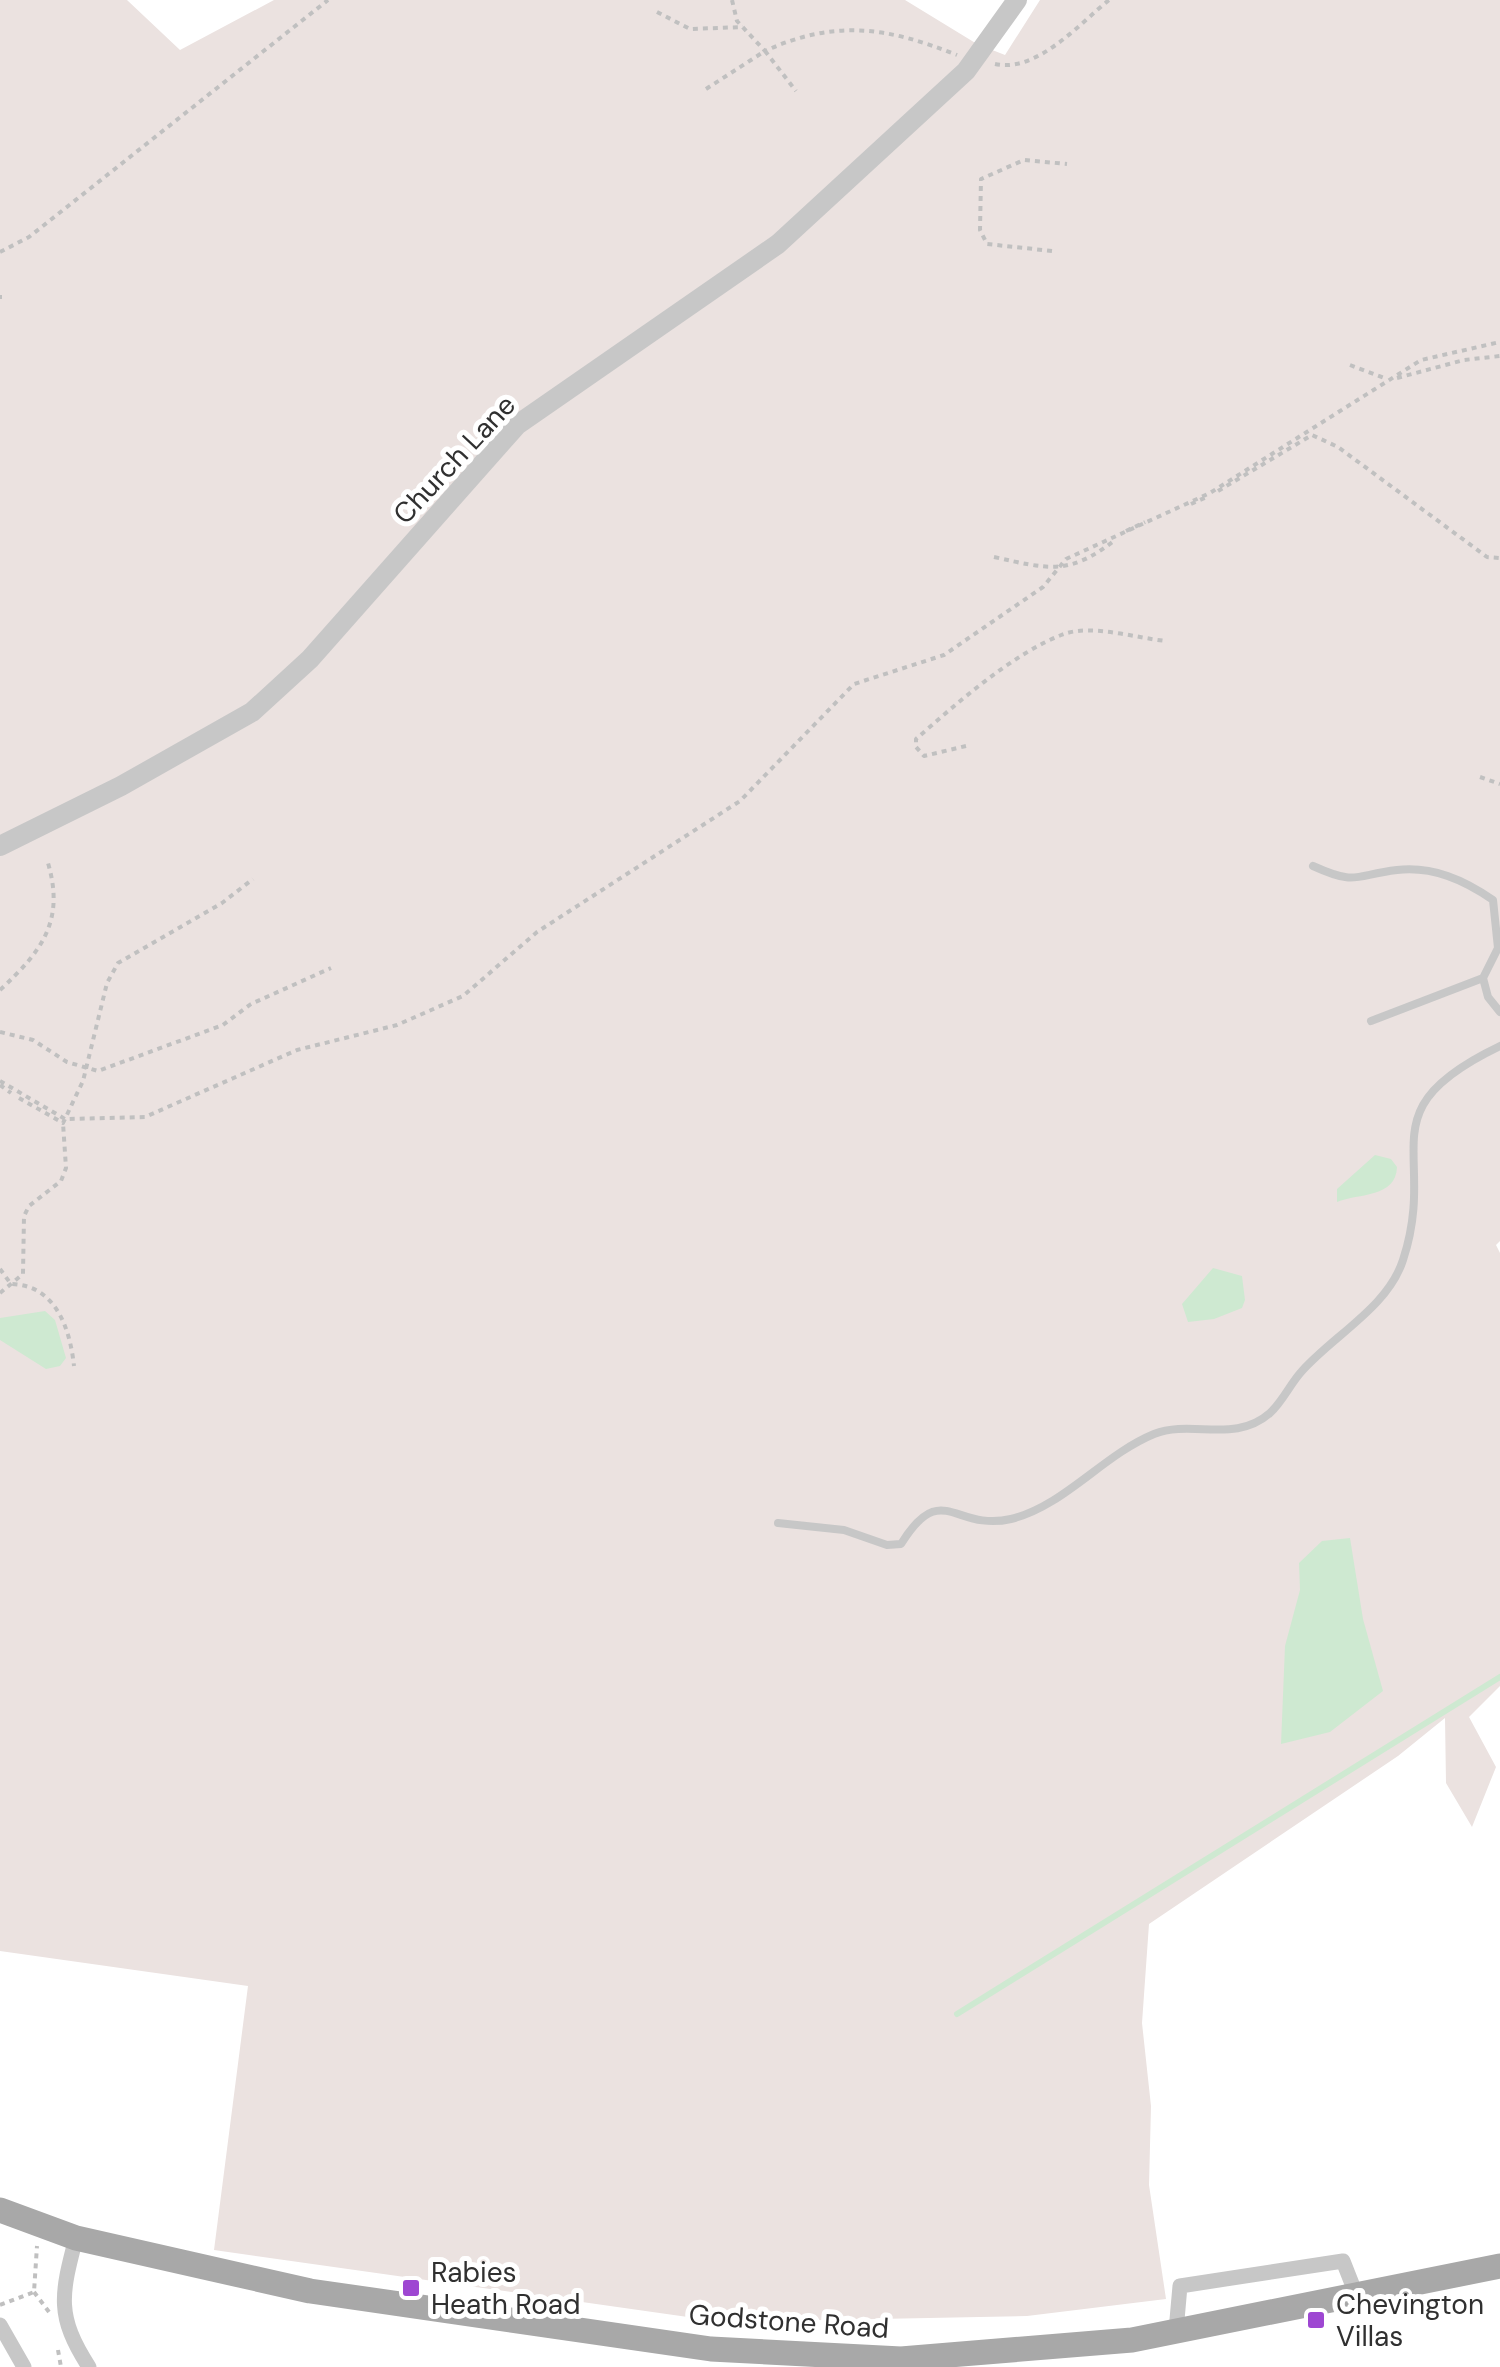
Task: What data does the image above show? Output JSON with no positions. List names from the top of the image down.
{
  "streets": {
    "main road": ["Godstone Road"],
    "street": ["Church Lane"]
  },
  "places": {
    "transit": ["Rabies Heath Road", "Chevington Villas"]
  }
}
